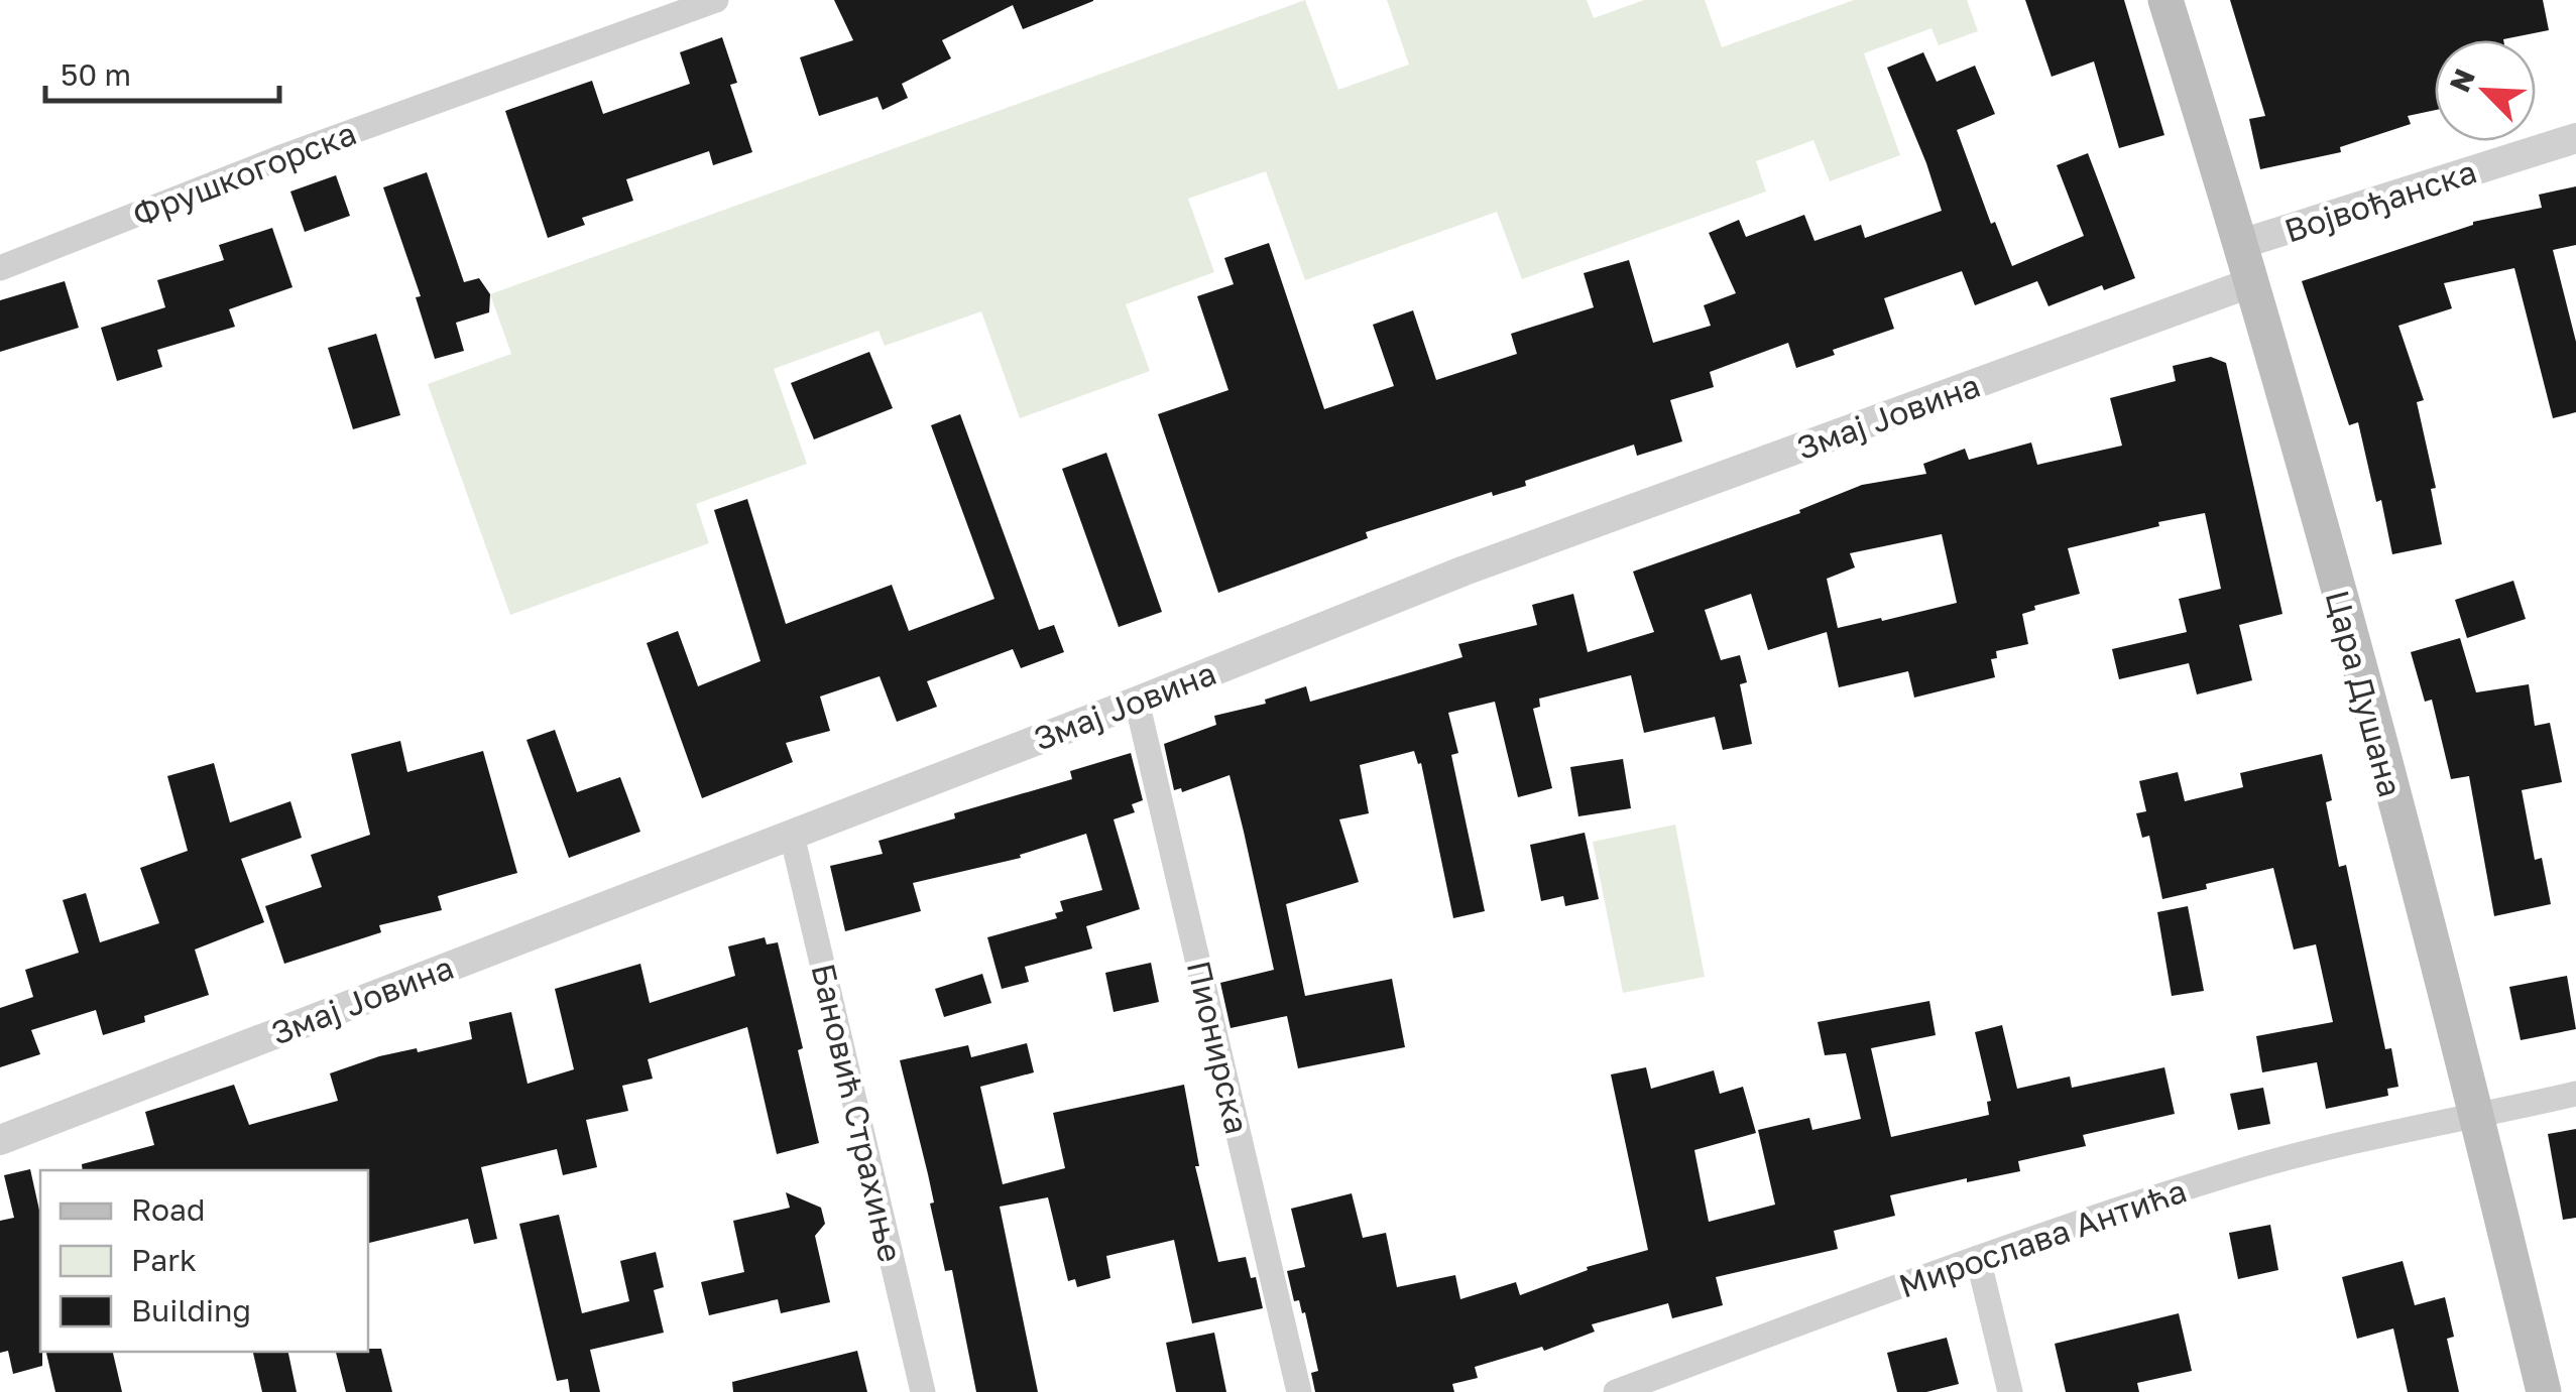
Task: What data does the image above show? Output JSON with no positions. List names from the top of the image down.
{
  "streets": {
    "main road": ["Цара Душана"],
    "street": [
      "Фрушкогорска",
      "Војвођанска",
      "Змај Јовина",
      "Пионирска",
      "Бановић Страхиње",
      "Мирослава Антића"
    ]
  },
  "crossings": [
    ["Војвођанска", "Цара Душана"],
    ["Змај Јовина", "Цара Душана"],
    ["Змај Јовина", "Пионирска"],
    ["Змај Јовина", "Бановић Страхиње"],
    ["Цара Душана", "Мирослава Антића"]
  ],
  "legend": ["Road", "Park", "Building"],
  "scale_bar": "50 m",
  "north": "top left"
}
